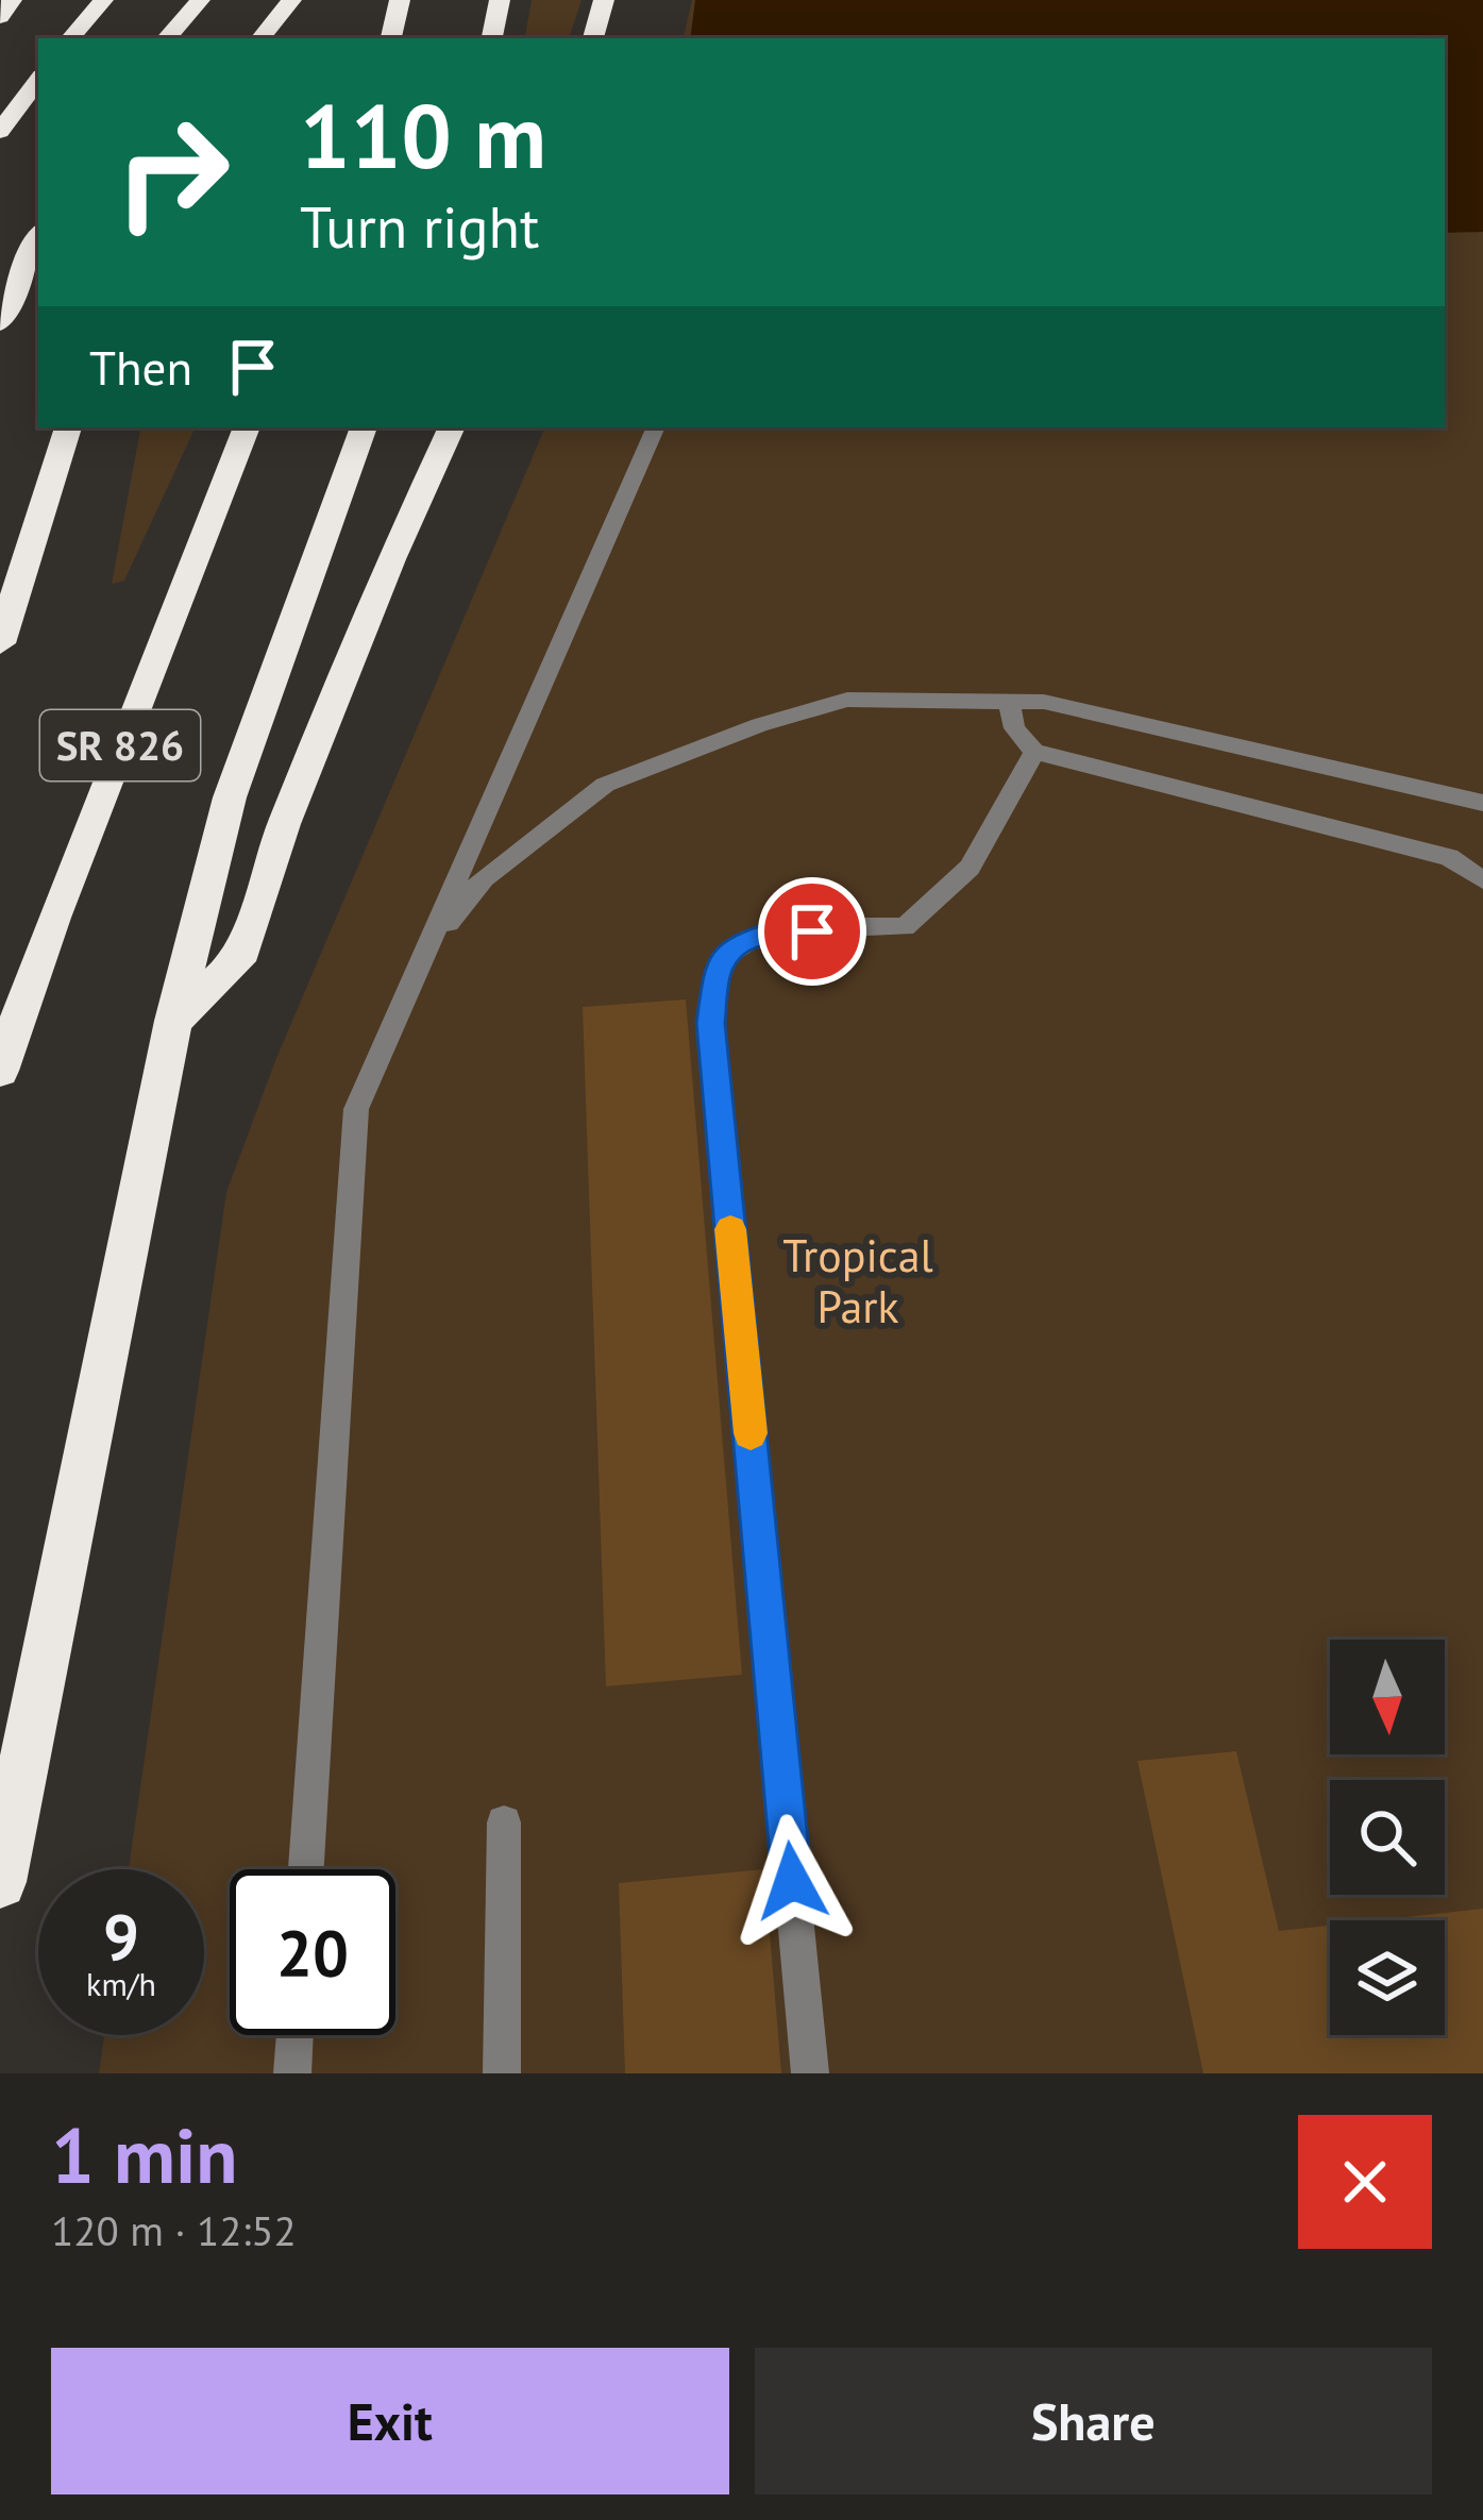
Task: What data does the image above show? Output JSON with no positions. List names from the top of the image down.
{
  "streets": {
    "highway": ["SR 826"]
  },
  "parks": ["Tropical Park"],
  "north": "bottom",
  "page": {
    "turn": ["110 m", "Turn right"],
    "then": "Then",
    "speed": "9 km/h",
    "limit": "20",
    "heading": ["1 min", "120 m · 12:52"],
    "buttons": ["Exit", "Share"]
  }
}
